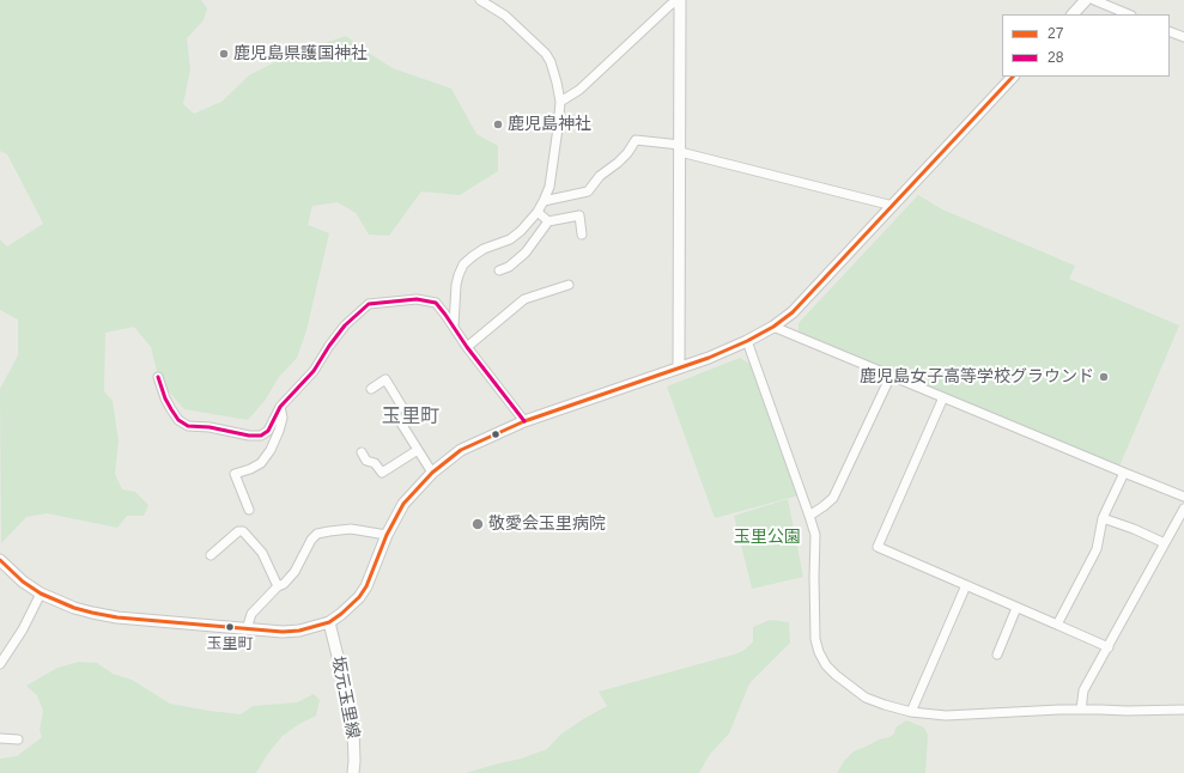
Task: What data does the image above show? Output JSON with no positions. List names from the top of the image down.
{
  "streets": {
    "street": ["坂元玉里線"]
  },
  "districts": ["玉里町"],
  "parks": ["玉里公園"],
  "places": [
    "鹿児島県護国神社",
    "鹿児島神社",
    "鹿児島女子高等学校グラウンド",
    "敬愛会玉里病院",
    "玉里町"
  ],
  "lines": ["transit line 27", "transit line 28"],
  "legend": ["27", "28"]
}
